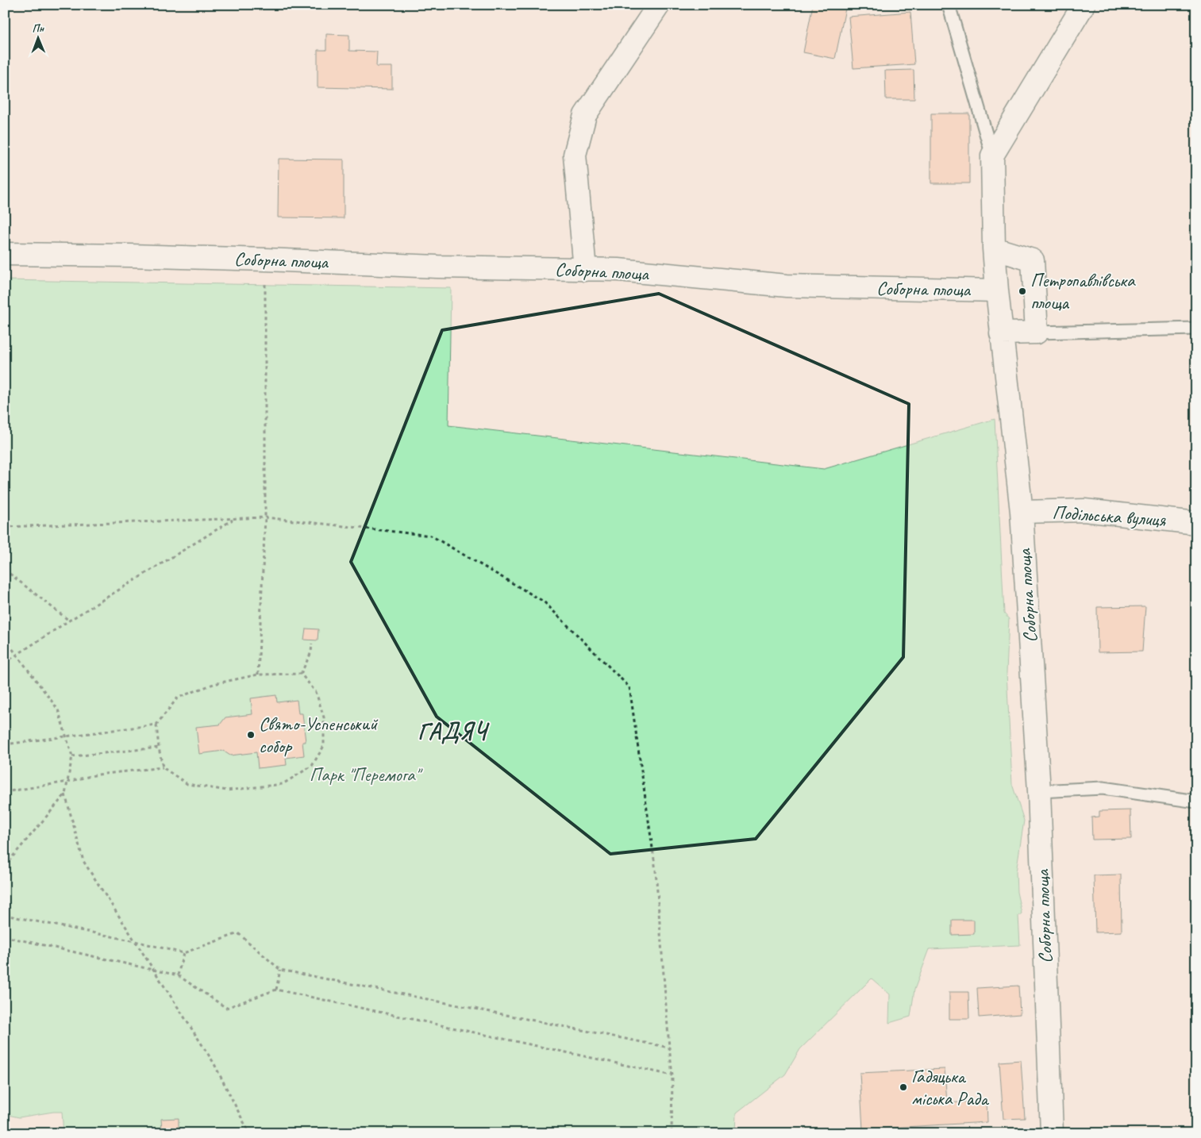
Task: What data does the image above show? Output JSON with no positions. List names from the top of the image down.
{
  "streets": {
    "street": ["Соборна площа", "Подільська вулиця"]
  },
  "crossings": [
    ["Соборна площа", "Подільська вулиця"]
  ],
  "districts": ["ГАДЯЧ"],
  "parks": ["Парк \"Перемога\""],
  "places": ["Петропавлівська площа", "Свято-Успенський собор", "Гадяцька міська Рада"],
  "north": "top"
}
